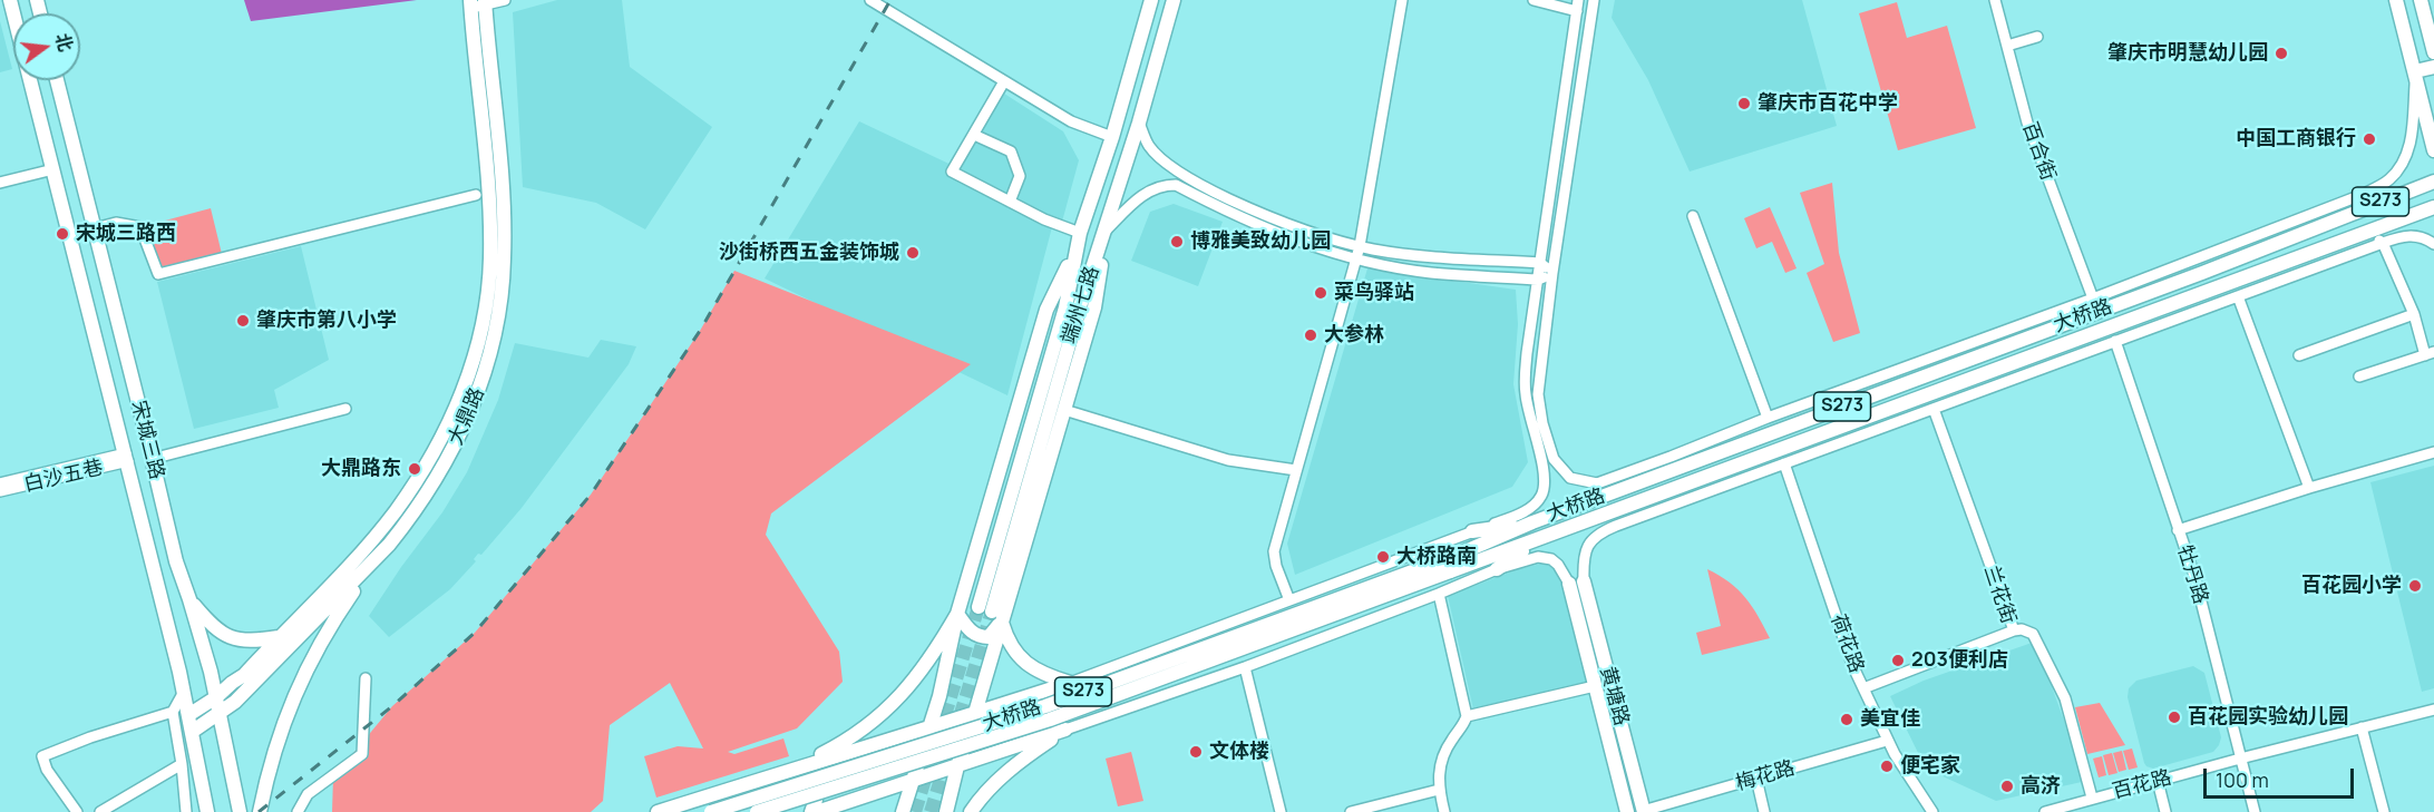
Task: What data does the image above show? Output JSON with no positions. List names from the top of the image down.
{
  "streets": {
    "main road": [
      "S273",
      "端州七路",
      "大桥路",
      "大鼎路",
      "宋城三路",
      "黄塘路"
    ],
    "street": [
      "百合街",
      "牡丹路",
      "兰花街",
      "荷花路",
      "梅花路",
      "百花路"
    ]
  },
  "crossings": [
    ["大鼎路", "宋城三路"],
    ["牡丹路", "百花路"],
    ["兰花街", "荷花路"],
    ["荷花路", "梅花路"],
    ["黄塘路", "梅花路"]
  ],
  "places": [
    "肇庆市明慧幼儿园",
    "肇庆市百花中学",
    "中国工商银行",
    "宋城三路西",
    "博雅美致幼儿园",
    "沙街桥西五金装饰城",
    "菜鸟驿站",
    "肇庆市第八小学",
    "大参林",
    "大鼎路东",
    "大桥路南",
    "百花园小学",
    "203便利店",
    "百花园实验幼儿园",
    "美宜佳",
    "文体楼",
    "便宅家",
    "高济"
  ],
  "scale_bar": "100 m",
  "north": "right"
}
